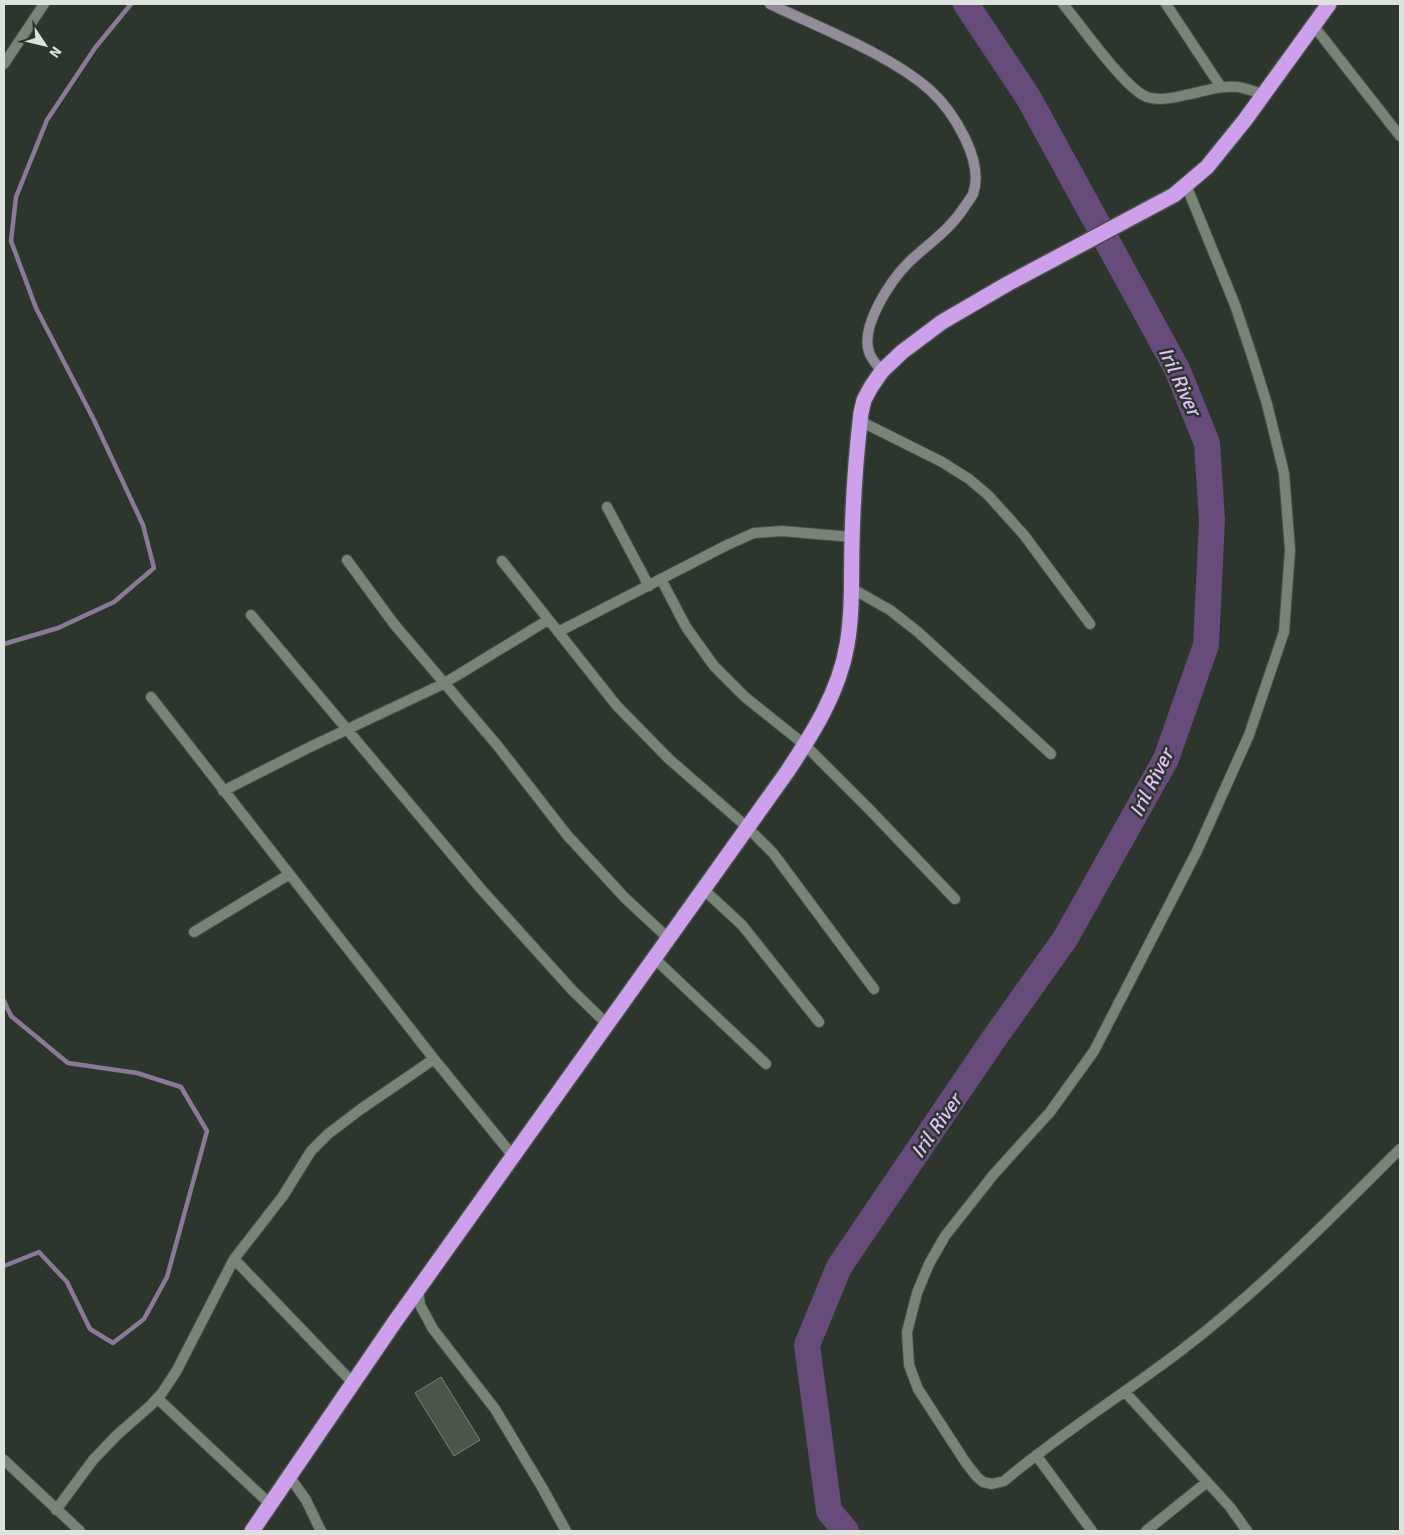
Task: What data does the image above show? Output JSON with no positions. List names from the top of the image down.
{
  "water": ["Iril River"],
  "north": "bottom right"
}
